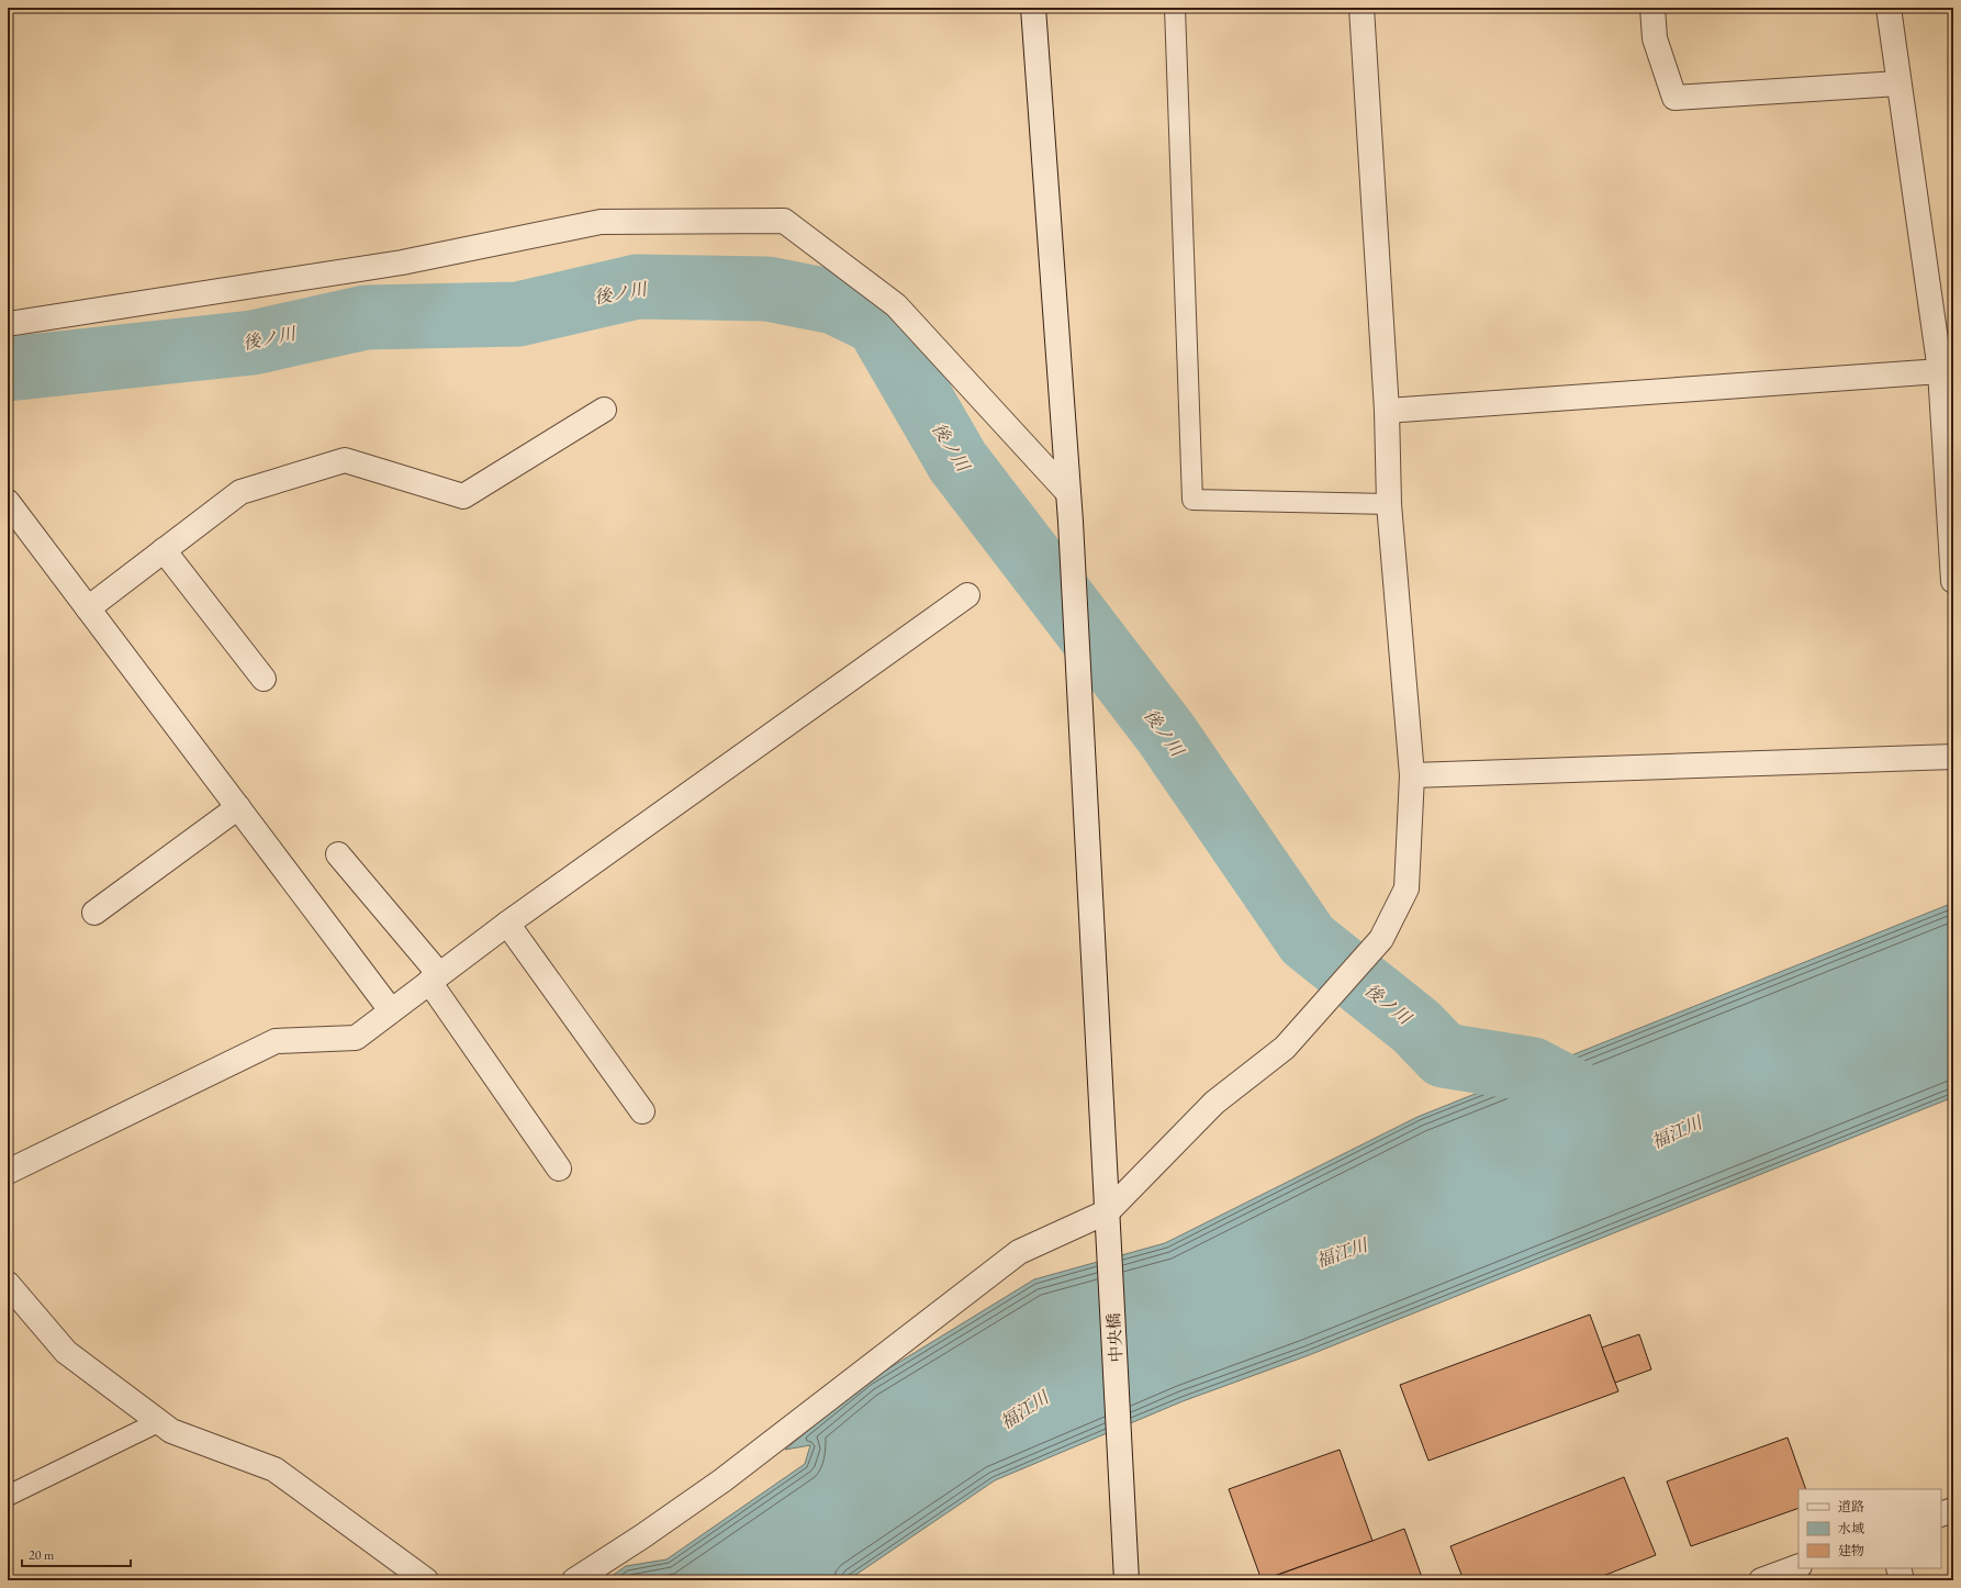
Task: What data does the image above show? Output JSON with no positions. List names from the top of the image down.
{
  "streets": {
    "street": ["中央橋"]
  },
  "water": ["後ノ川", "福江川"],
  "legend": ["道路", "水域", "建物"],
  "scale_bar": "20 m"
}
